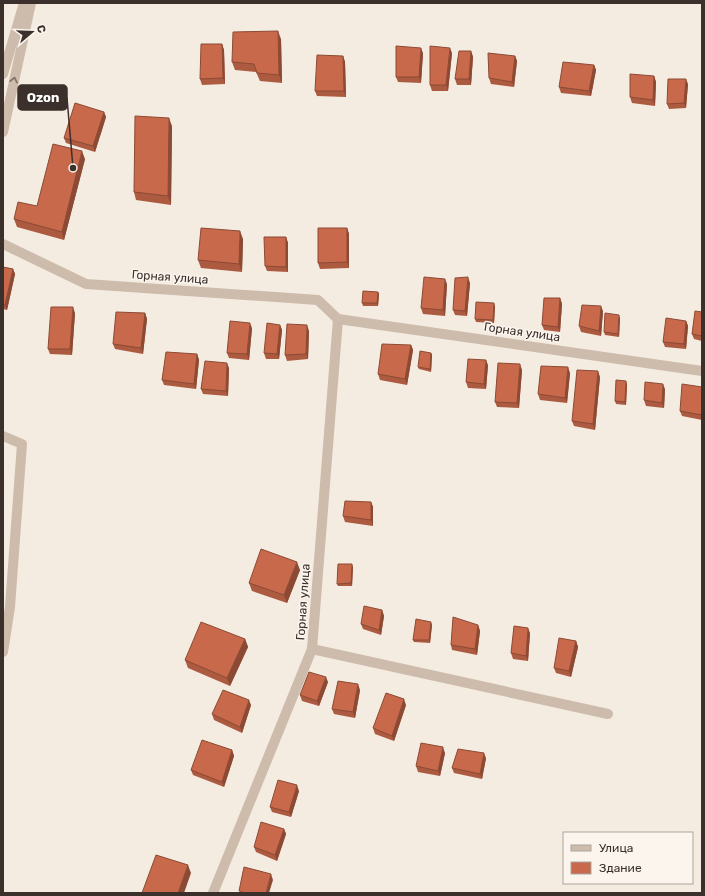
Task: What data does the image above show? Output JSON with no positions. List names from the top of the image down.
{
  "streets": {
    "street": ["Горная улица"]
  },
  "places": ["Ozon"],
  "legend": ["Улица", "Здание"],
  "north": "right"
}
